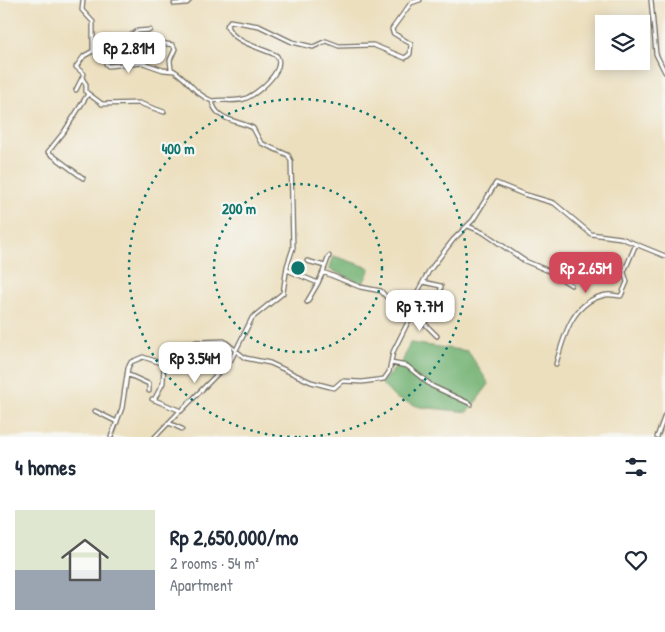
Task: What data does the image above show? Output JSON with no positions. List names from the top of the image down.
{
  "page": {
    "price": [
      "Rp 2.81M",
      "Rp 2.65M",
      "Rp 7.7M",
      "Rp 3.54M"
    ],
    "heading": "4 homes",
    "list": [
      {
        "name": "Rp 2,650,000/mo",
        "note": "2 rooms · 54 m² · Apartment"
      }
    ]
  },
  "rings": ["400 m", "200 m"]
}
